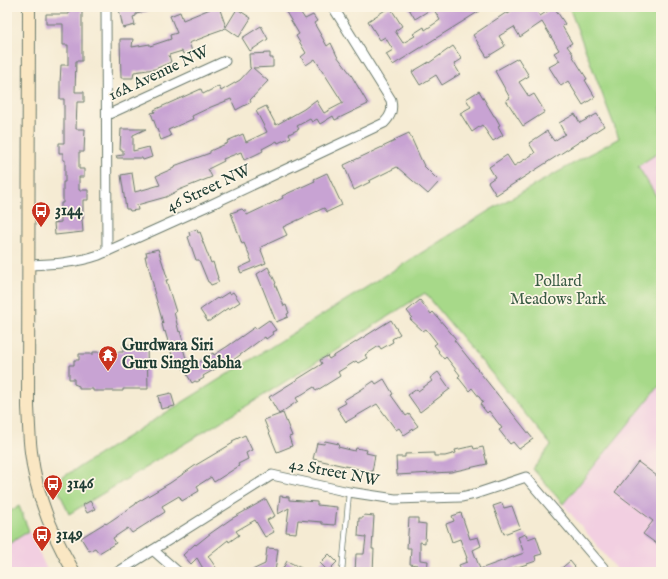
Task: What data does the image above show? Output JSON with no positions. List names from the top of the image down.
{
  "streets": {
    "street": ["16A Avenue NW", "46 Street NW", "42 Street NW"]
  },
  "crossings": [
    ["16A Avenue NW", "46 Street NW"]
  ],
  "parks": ["Pollard Meadows Park"],
  "places": {
    "bus stop": ["3144", "3146", "3149"],
    "temple": ["Gurdwara Siri Guru Singh Sabha"]
  }
}
